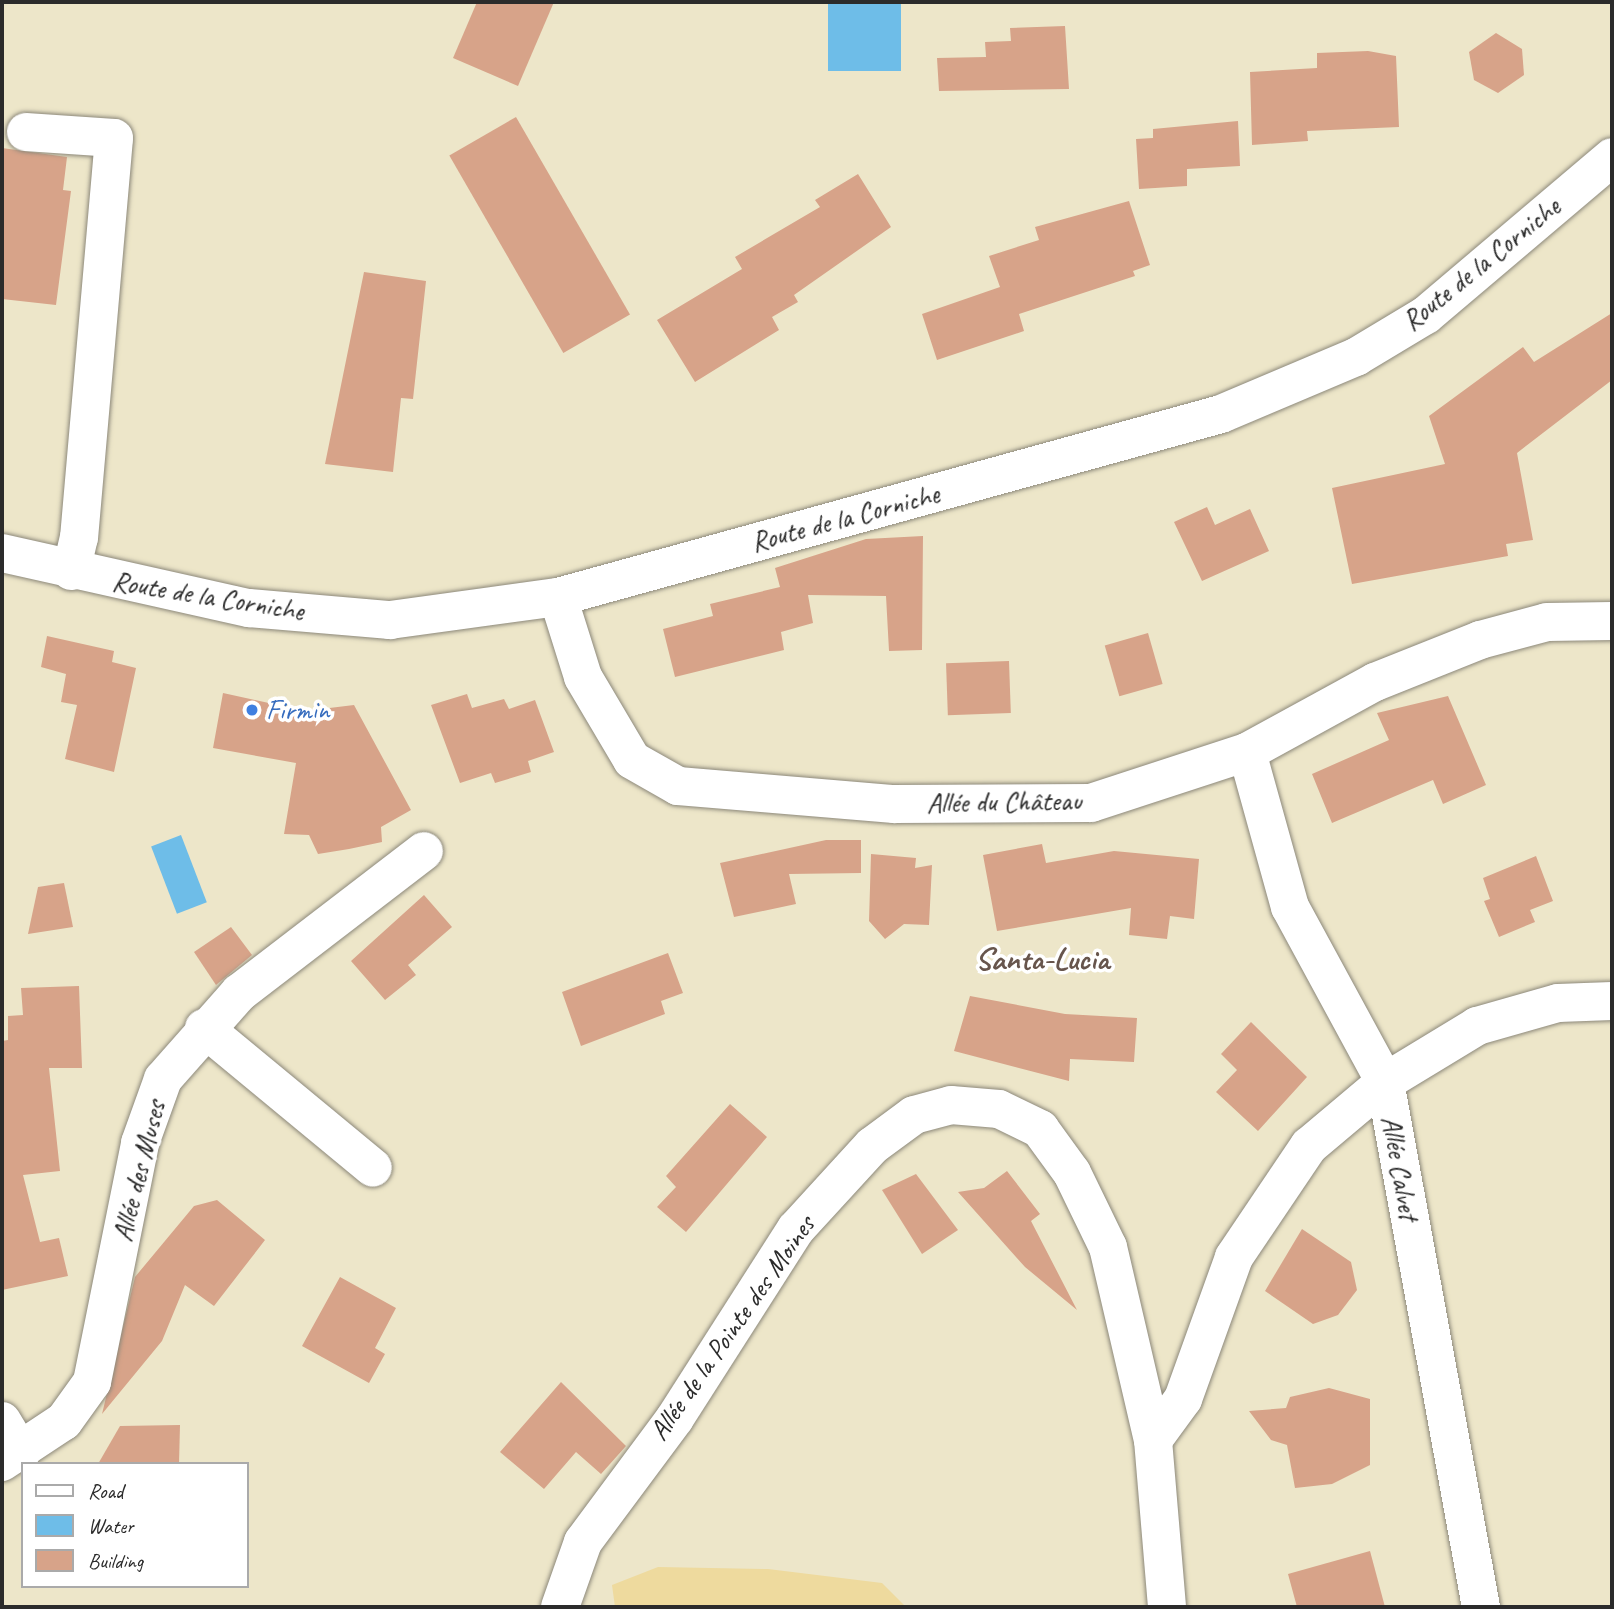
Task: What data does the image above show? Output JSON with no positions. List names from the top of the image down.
{
  "streets": {
    "street": [
      "Route de la Corniche",
      "Allée du Château",
      "Allée Calvet",
      "Allée des Muses",
      "Allée de la Pointe des Moines"
    ]
  },
  "crossings": [
    ["Route de la Corniche", "Allée du Château"],
    ["Allée du Château", "Allée Calvet"]
  ],
  "districts": ["Santa-Lucia"],
  "places": ["Firmin"],
  "legend": ["Road", "Water", "Building"]
}
